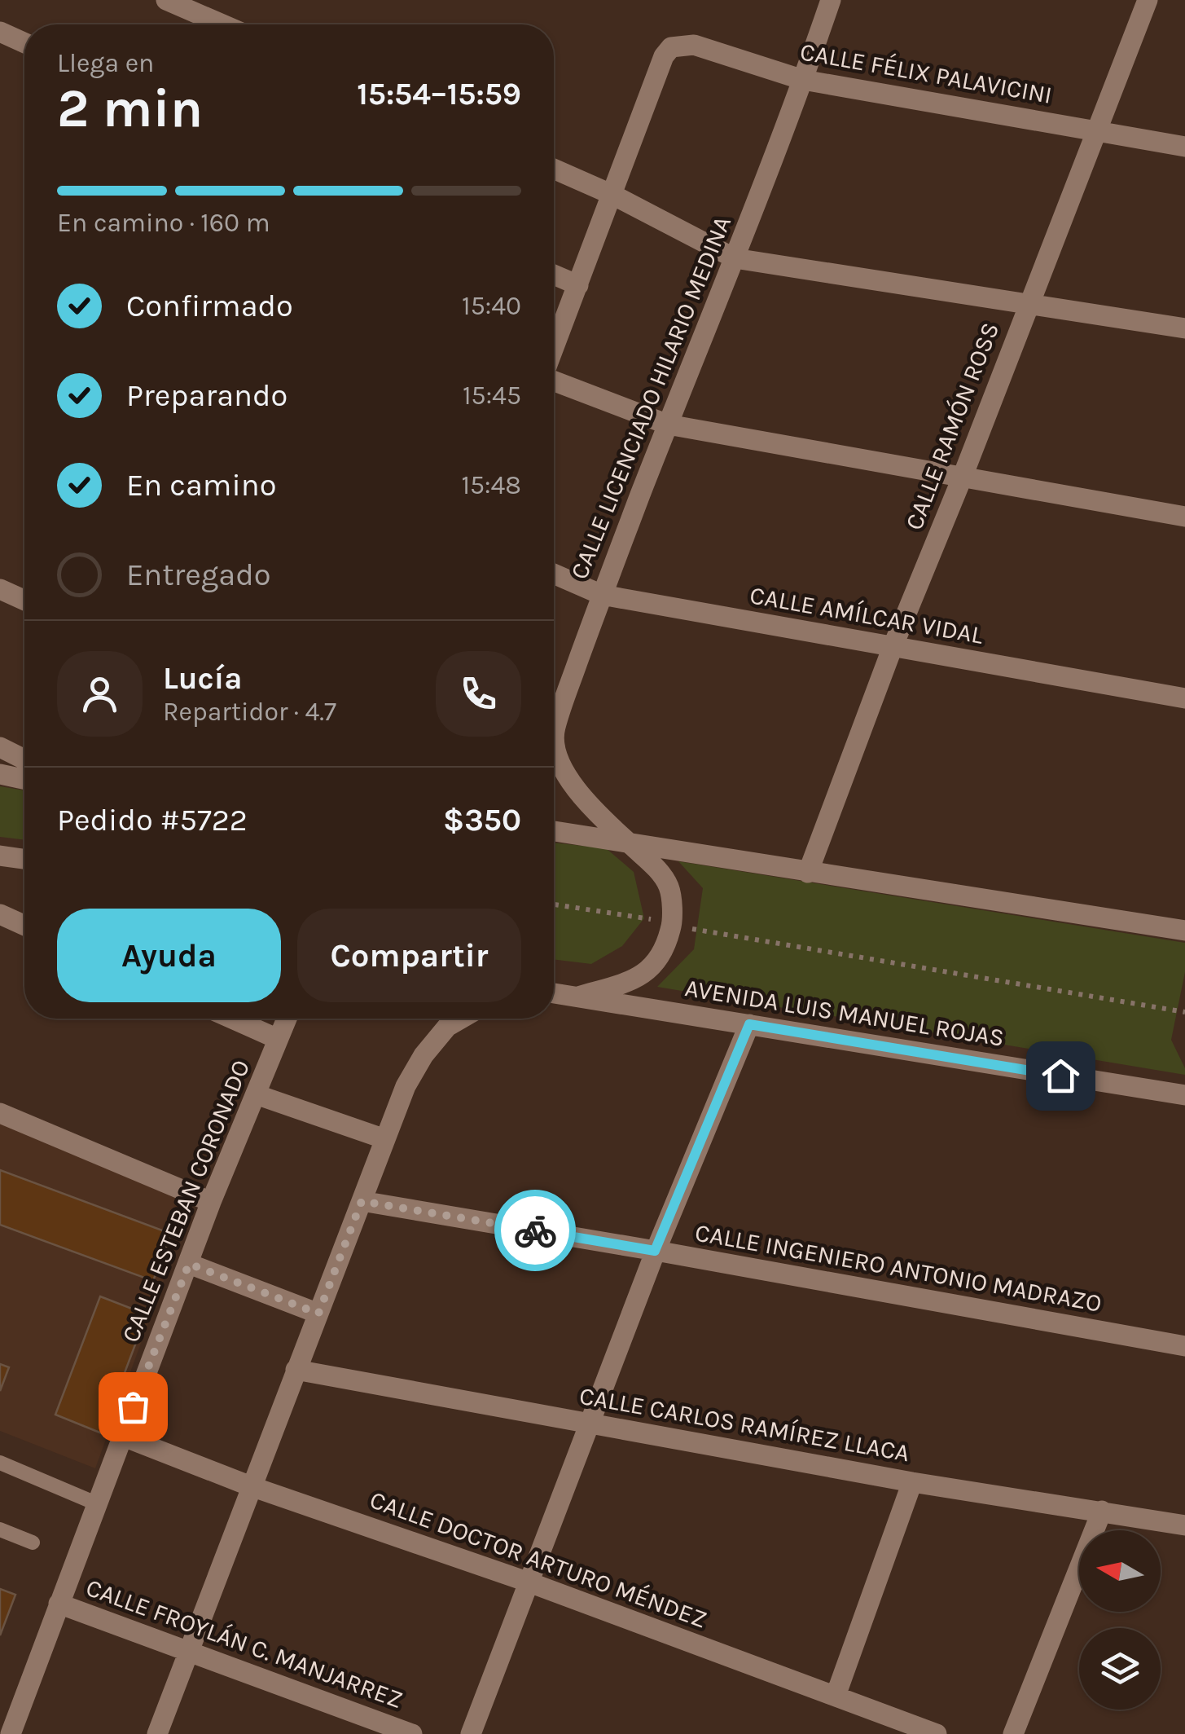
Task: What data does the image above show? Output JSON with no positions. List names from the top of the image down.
{
  "streets": {
    "street": [
      "CALLE FÉLIX PALAVICINI",
      "CALLE LICENCIADO HILARIO MEDINA",
      "CALLE RAMÓN ROSS",
      "CALLE AMÍLCAR VIDAL",
      "AVENIDA LUIS MANUEL ROJAS",
      "CALLE ESTEBAN CORONADO",
      "CALLE INGENIERO ANTONIO MADRAZO",
      "CALLE CARLOS RAMÍREZ LLACA",
      "CALLE DOCTOR ARTURO MÉNDEZ",
      "CALLE FROYLÁN C. MANJARREZ"
    ]
  },
  "crossings": [
    ["CALLE FÉLIX PALAVICINI", "CALLE LICENCIADO HILARIO MEDINA"],
    ["CALLE FÉLIX PALAVICINI", "CALLE RAMÓN ROSS"],
    ["CALLE LICENCIADO HILARIO MEDINA", "CALLE AMÍLCAR VIDAL"],
    ["CALLE RAMÓN ROSS", "CALLE AMÍLCAR VIDAL"],
    ["CALLE ESTEBAN CORONADO", "CALLE DOCTOR ARTURO MÉNDEZ"],
    ["CALLE ESTEBAN CORONADO", "CALLE FROYLÁN C. MANJARREZ"]
  ],
  "north": "left",
  "page": {
    "heading": ["2 min", "Llega en", "15:54–15:59"],
    "panel": [
      "Lucía",
      "Repartidor · 4.7",
      "Pedido #5722",
      "$350"
    ],
    "bar": "En camino · 160 m",
    "list": [
      ["Confirmado", "15:40"],
      ["Preparando", "15:45"],
      ["En camino", "15:48"],
      "Entregado"
    ],
    "buttons": ["Ayuda", "Compartir"]
  }
}
